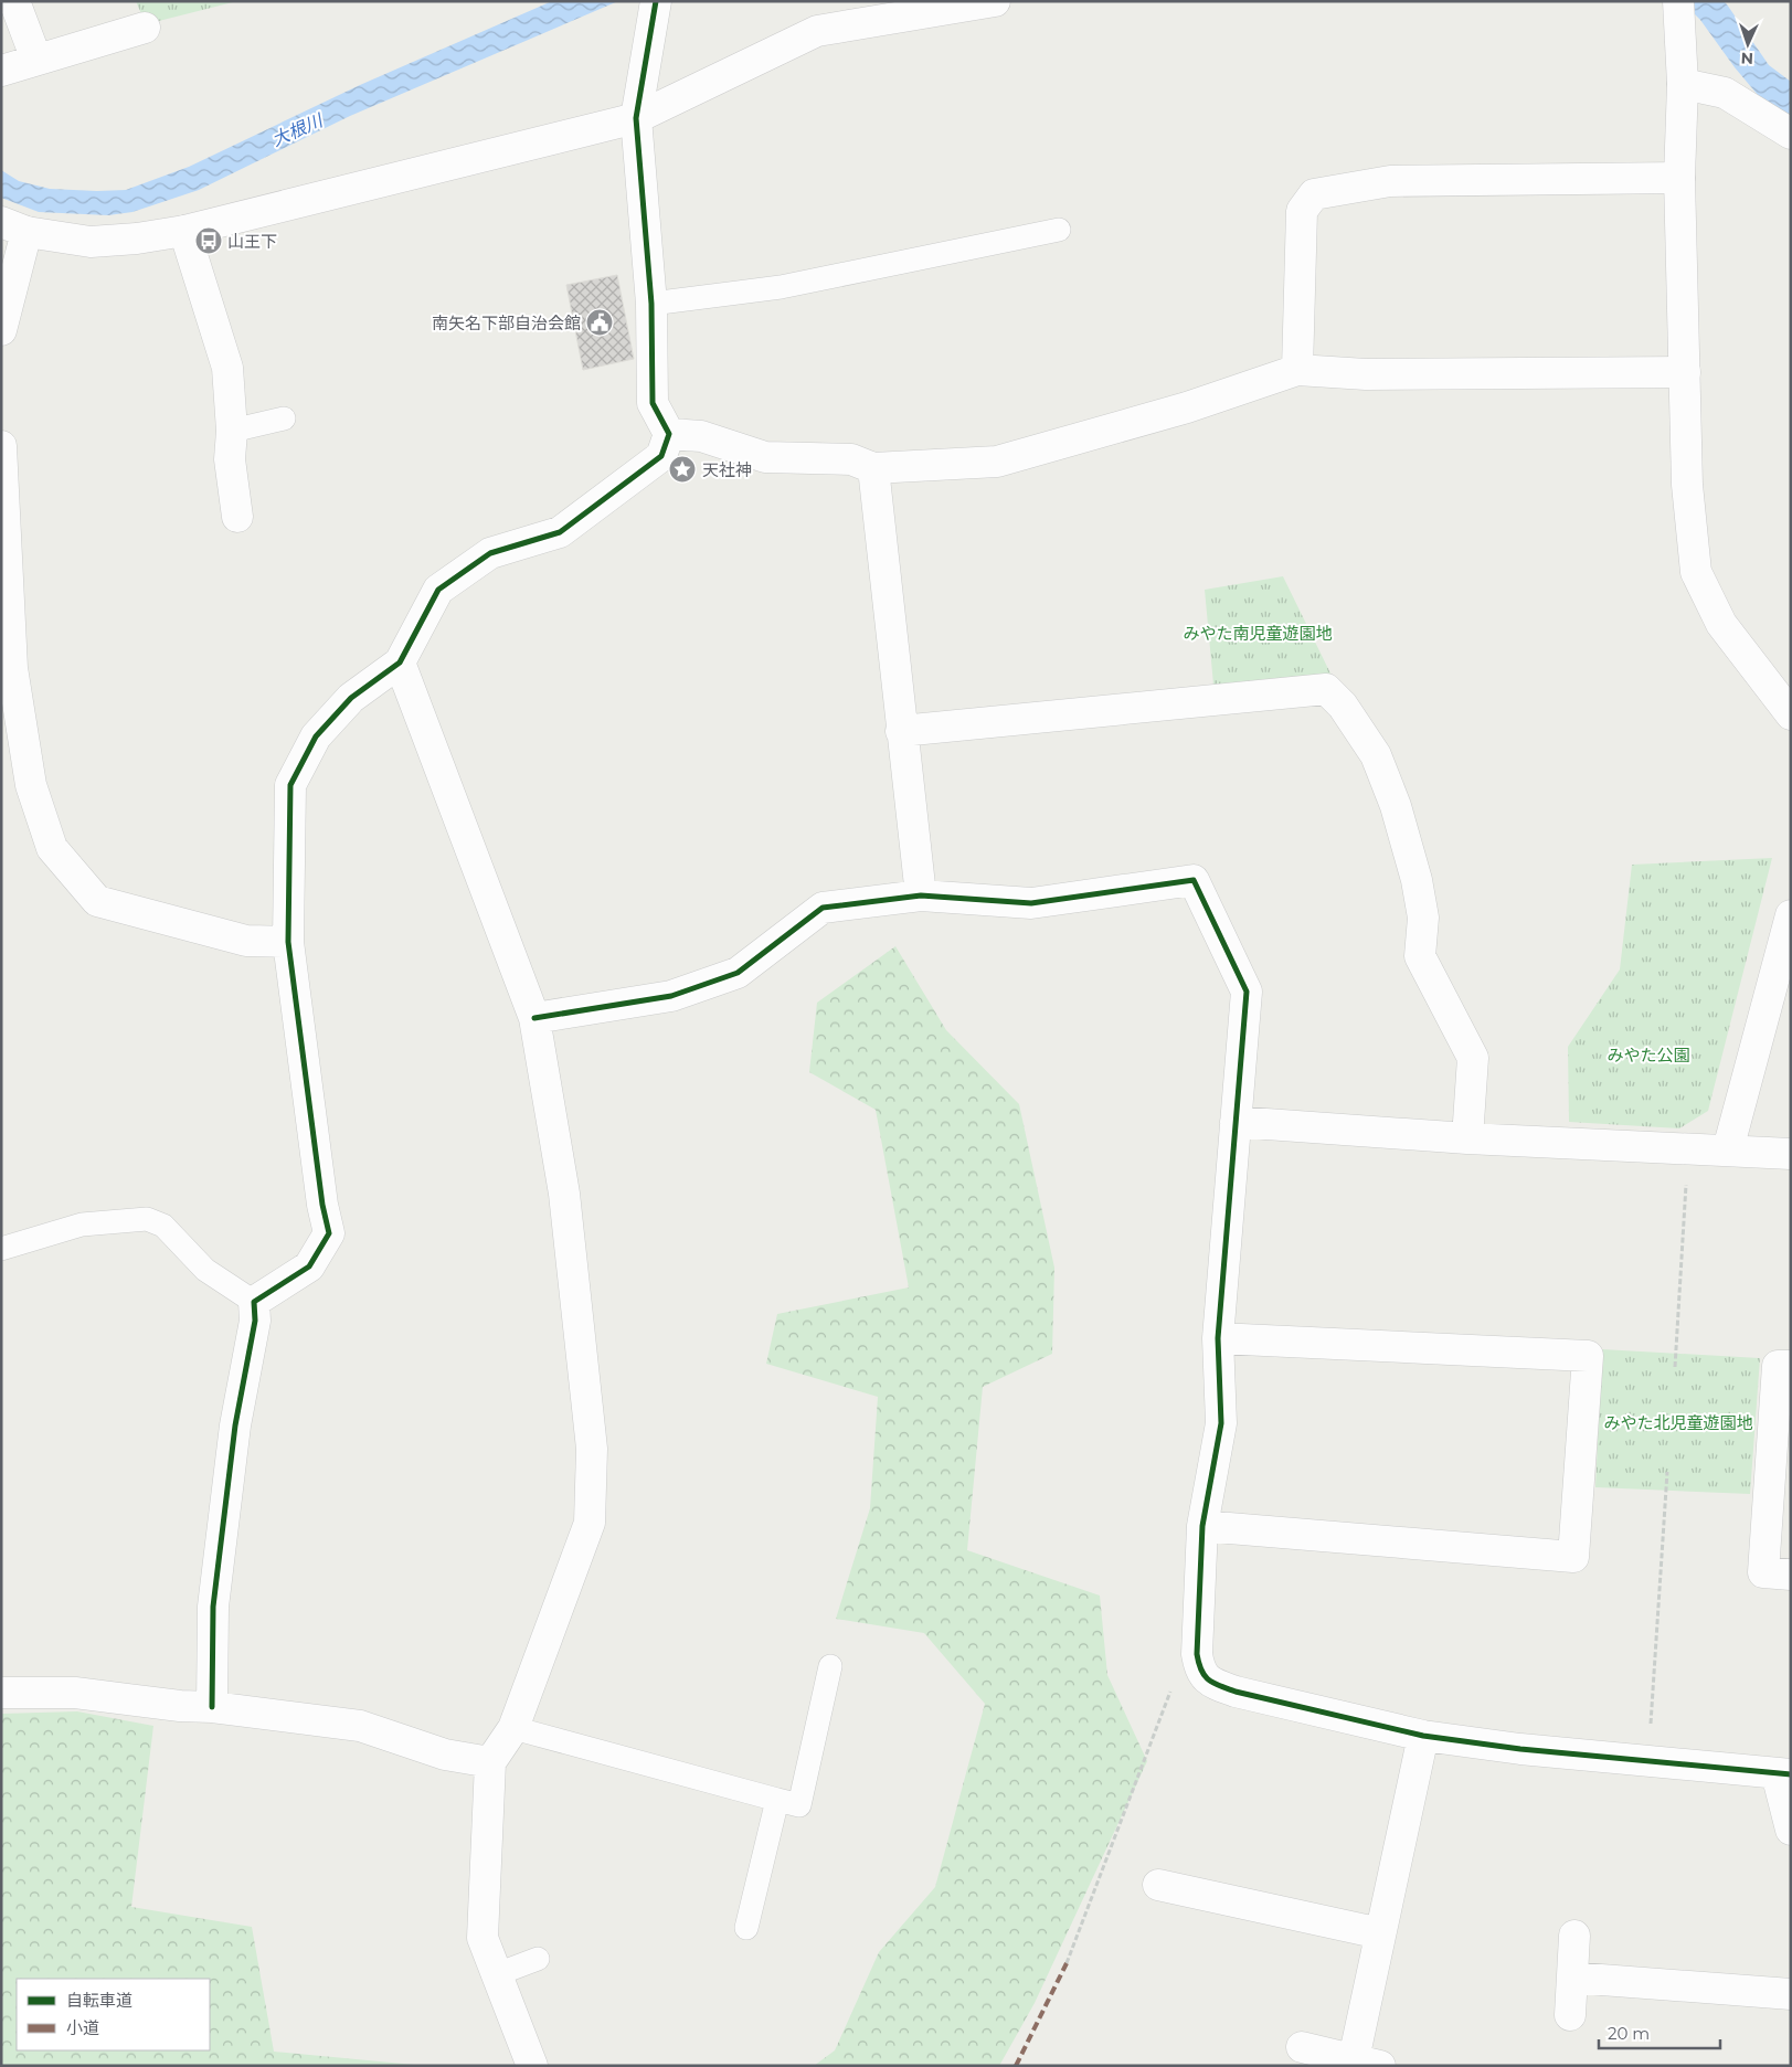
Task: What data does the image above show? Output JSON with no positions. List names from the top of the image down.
{
  "water": ["大根川"],
  "parks": ["みやた南児童遊園地", "みやた公園", "みやた北児童遊園地"],
  "places": {
    "bus stop": ["山王下"],
    "public building": ["南矢名下部自治会館"],
    "place": ["天社神"]
  },
  "legend": ["自転車道", "小道"],
  "scale_bar": "20 m",
  "north": "bottom"
}
